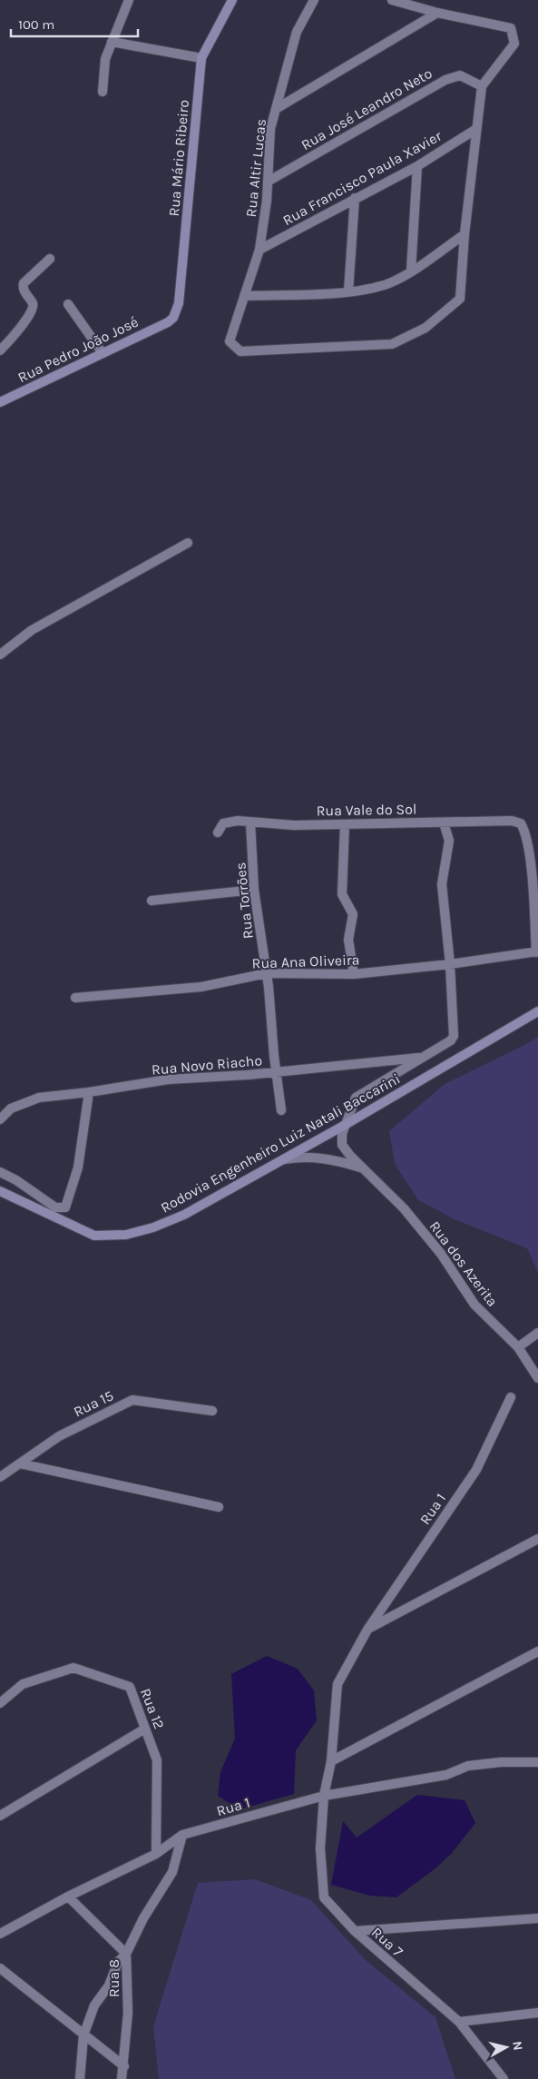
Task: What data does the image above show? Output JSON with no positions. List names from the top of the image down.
{
  "streets": {
    "main road": ["Rua Mário Ribeiro", "Rua Pedro João José", "Rodovia Engenheiro Luiz Natali Baccarini"],
    "street": [
      "Rua José Leandro Neto",
      "Rua Altir Lucas",
      "Rua Francisco Paula Xavier",
      "Rua Vale do Sol",
      "Rua Torrões",
      "Rua Ana Oliveira",
      "Rua Novo Riacho",
      "Rua dos Azerita",
      "Rua 15",
      "Rua 1",
      "Rua 12",
      "Rua 7",
      "Rua 8"
    ]
  },
  "crossings": [
    ["Rua José Leandro Neto", "Rua Altir Lucas"],
    ["Rua Mário Ribeiro", "Rua Pedro João José"],
    ["Rua Altir Lucas", "Rua Francisco Paula Xavier"],
    ["Rua Vale do Sol", "Rua Torrões"],
    ["Rua Vale do Sol", "Rua Ana Oliveira"],
    ["Rua Torrões", "Rua Ana Oliveira"],
    ["Rua Torrões", "Rua Novo Riacho"],
    ["Rodovia Engenheiro Luiz Natali Baccarini", "Rua dos Azerita"],
    ["Rua 1", "Rua 12"],
    ["Rua 1", "Rua 7"],
    ["Rua 1", "Rua 8"]
  ],
  "scale_bar": "100 m",
  "north": "right"
}
